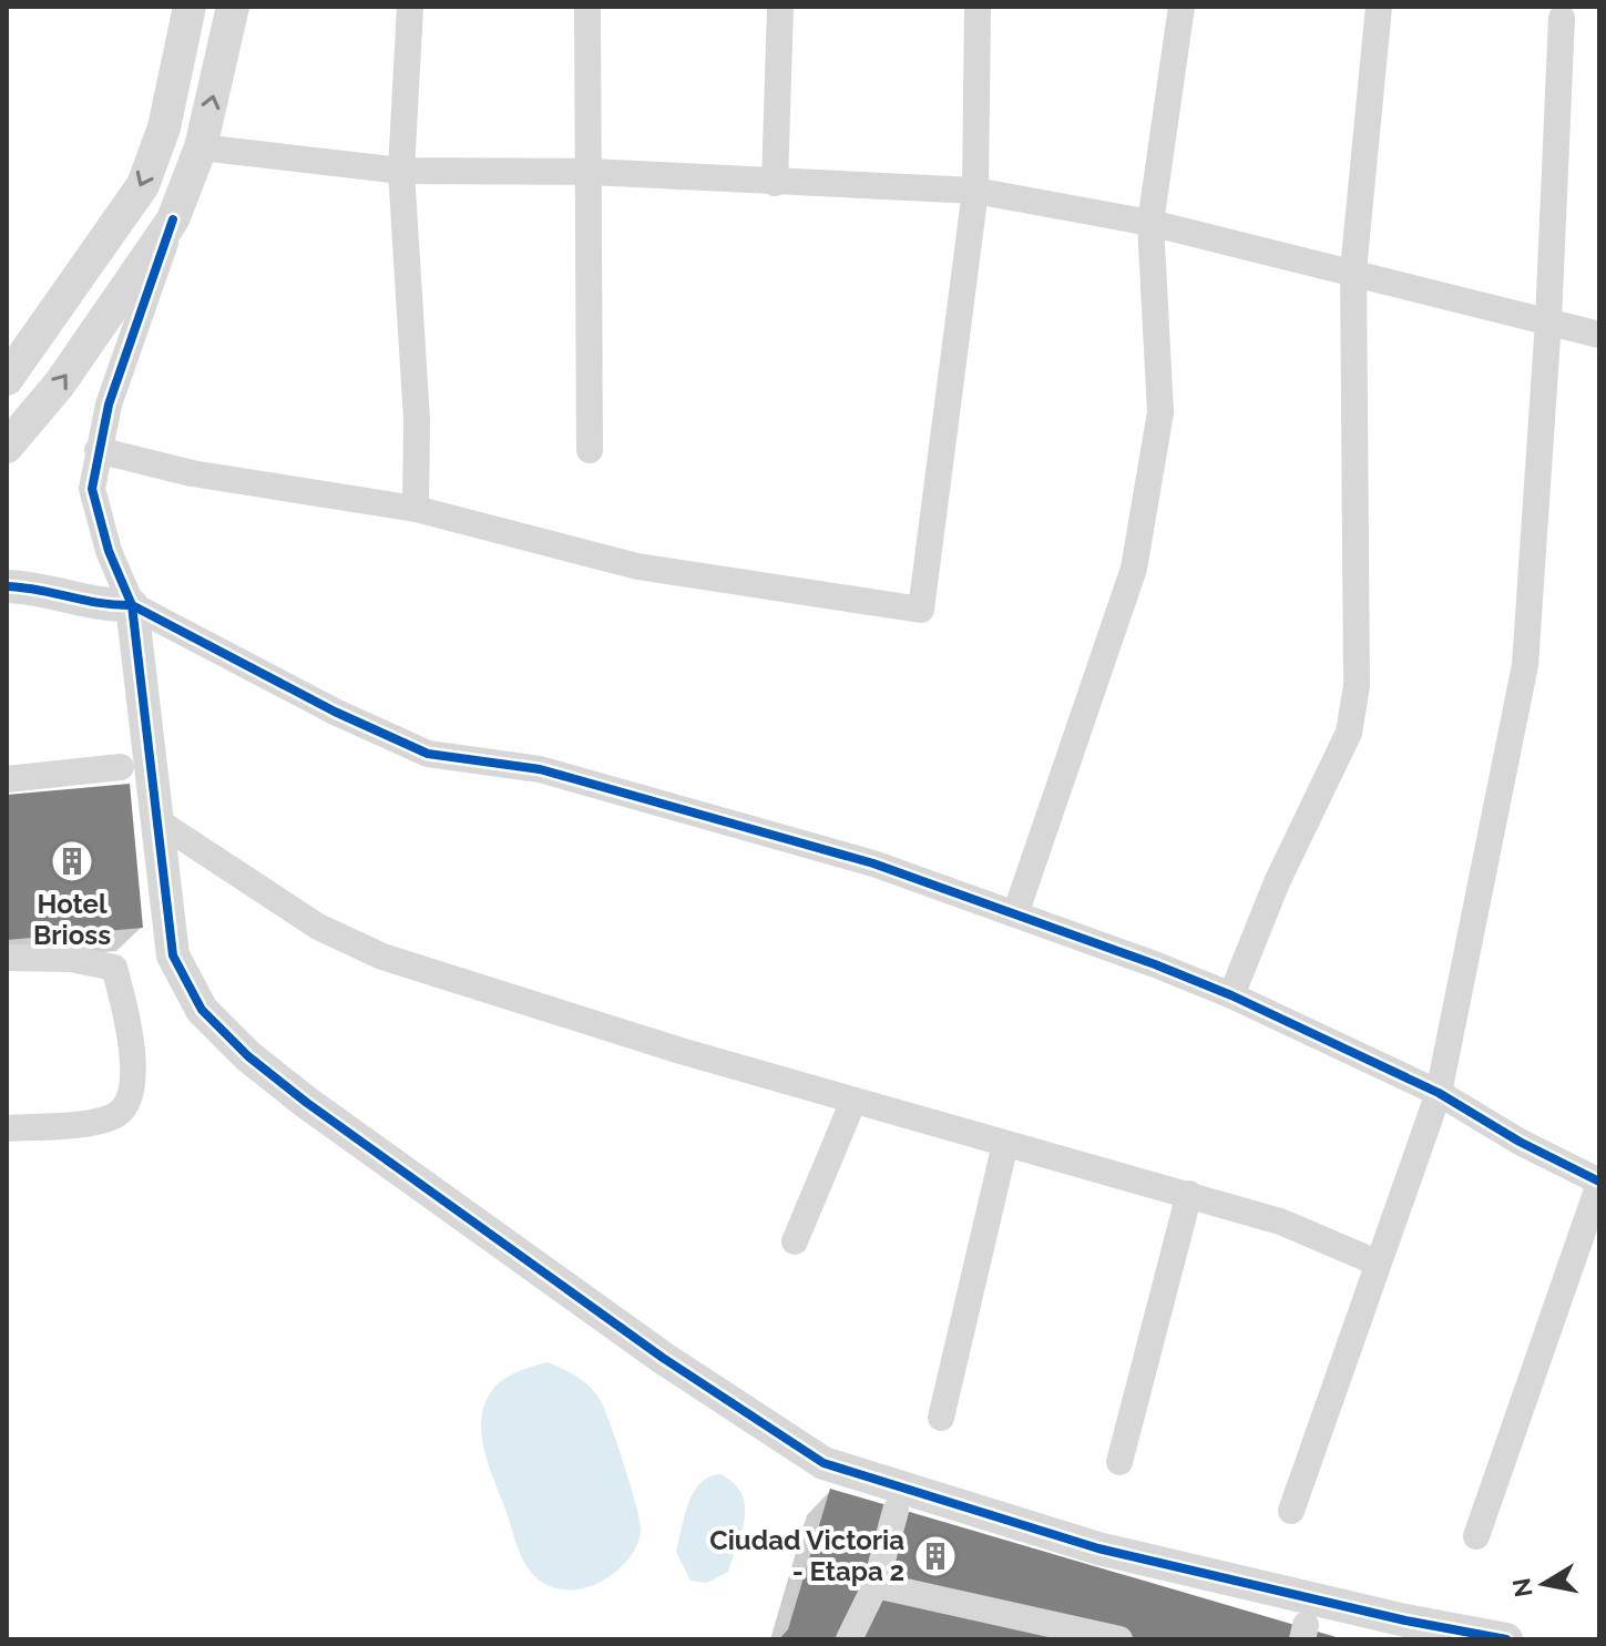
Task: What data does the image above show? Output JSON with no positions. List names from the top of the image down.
{
  "places": {
    "building": ["Hotel Brioss", "Ciudad Victoria - Etapa 2"]
  },
  "north": "left"
}
